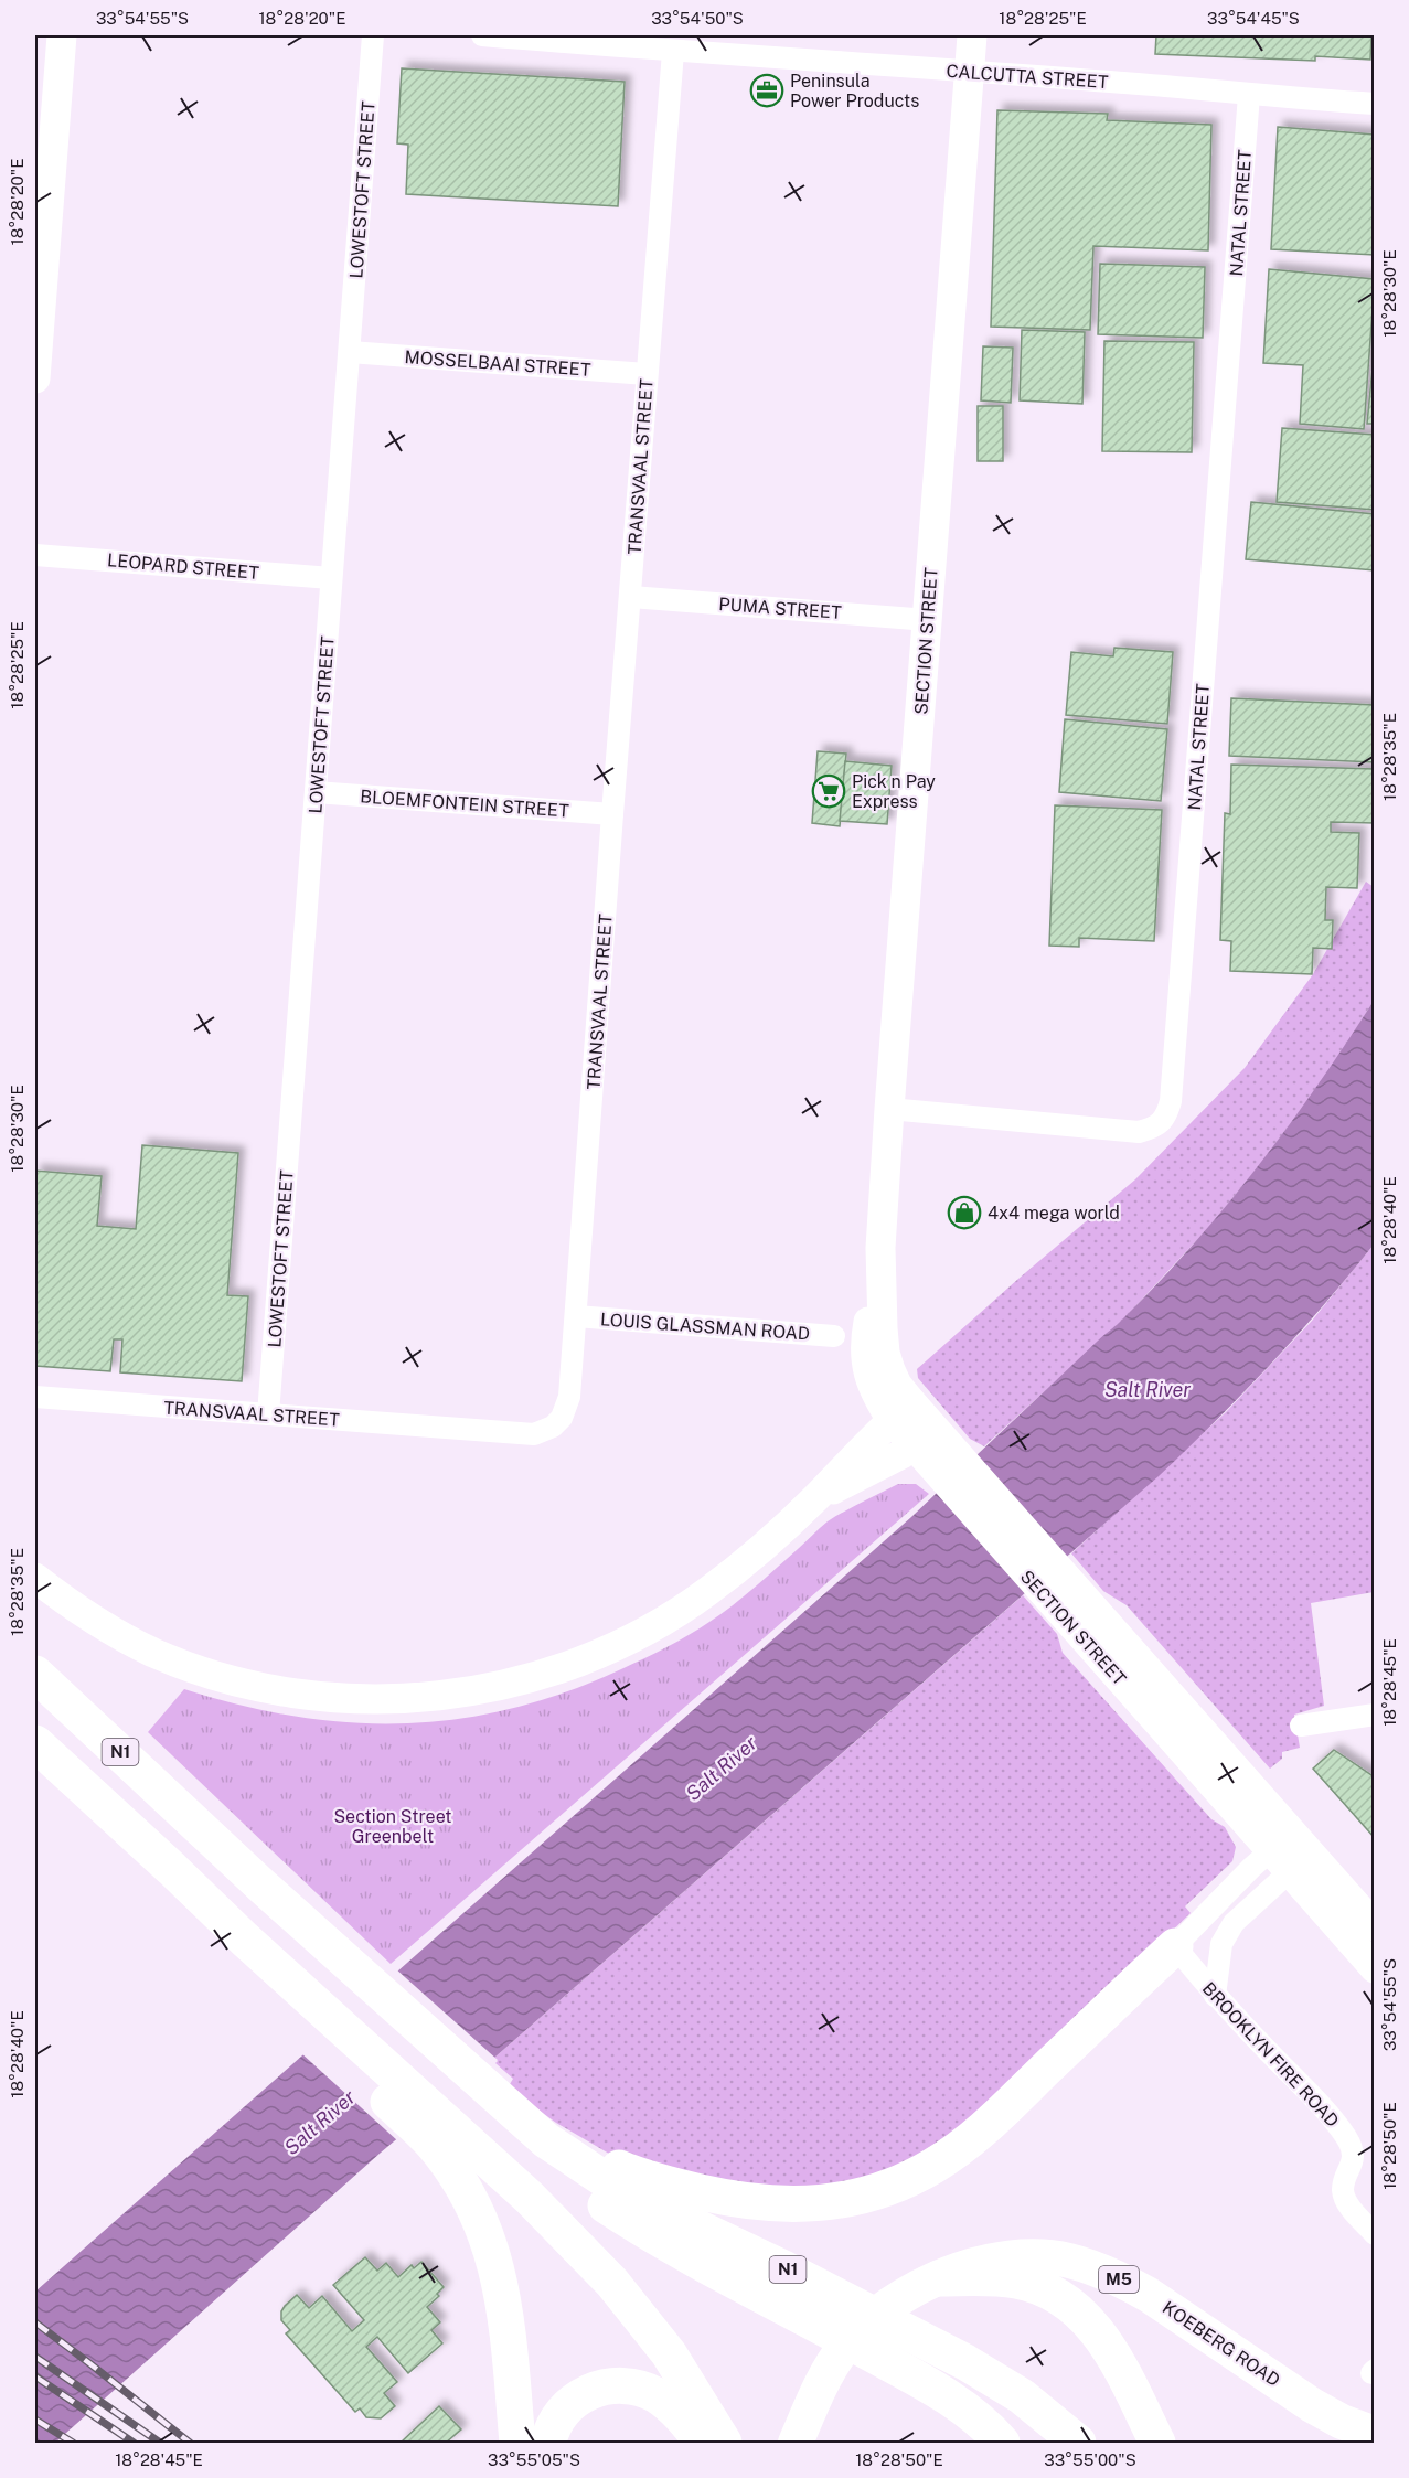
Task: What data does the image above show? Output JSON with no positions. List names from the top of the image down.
{
  "streets": {
    "highway": ["N1"],
    "main road": ["M5", "KOEBERG ROAD"],
    "street": [
      "CALCUTTA STREET",
      "LOWESTOFT STREET",
      "NATAL STREET",
      "MOSSELBAAI STREET",
      "TRANSVAAL STREET",
      "LEOPARD STREET",
      "PUMA STREET",
      "SECTION STREET",
      "BLOEMFONTEIN STREET",
      "LOUIS GLASSMAN ROAD",
      "BROOKLYN FIRE ROAD"
    ]
  },
  "crossings": [
    ["CALCUTTA STREET", "NATAL STREET"],
    ["CALCUTTA STREET", "TRANSVAAL STREET"],
    ["CALCUTTA STREET", "SECTION STREET"],
    ["LOWESTOFT STREET", "MOSSELBAAI STREET"],
    ["LOWESTOFT STREET", "TRANSVAAL STREET"],
    ["LOWESTOFT STREET", "LEOPARD STREET"],
    ["LOWESTOFT STREET", "BLOEMFONTEIN STREET"],
    ["NATAL STREET", "SECTION STREET"],
    ["MOSSELBAAI STREET", "TRANSVAAL STREET"],
    ["TRANSVAAL STREET", "PUMA STREET"],
    ["TRANSVAAL STREET", "BLOEMFONTEIN STREET"],
    ["TRANSVAAL STREET", "LOUIS GLASSMAN ROAD"],
    ["PUMA STREET", "SECTION STREET"]
  ],
  "water": ["Salt River"],
  "parks": ["Section Street Greenbelt"],
  "places": {
    "office": ["Peninsula Power Products"],
    "supermarket": ["Pick n Pay Express"],
    "shop": ["4x4 mega world"]
  },
  "coordinates": [
    "33°54'55\"S",
    "18°28'20\"E",
    "33°54'50\"S",
    "18°28'25\"E",
    "33°54'45\"S",
    "18°28'30\"E",
    "18°28'35\"E",
    "18°28'40\"E",
    "18°28'45\"E",
    "18°28'50\"E",
    "33°55'05\"S",
    "33°55'00\"S"
  ]
}
